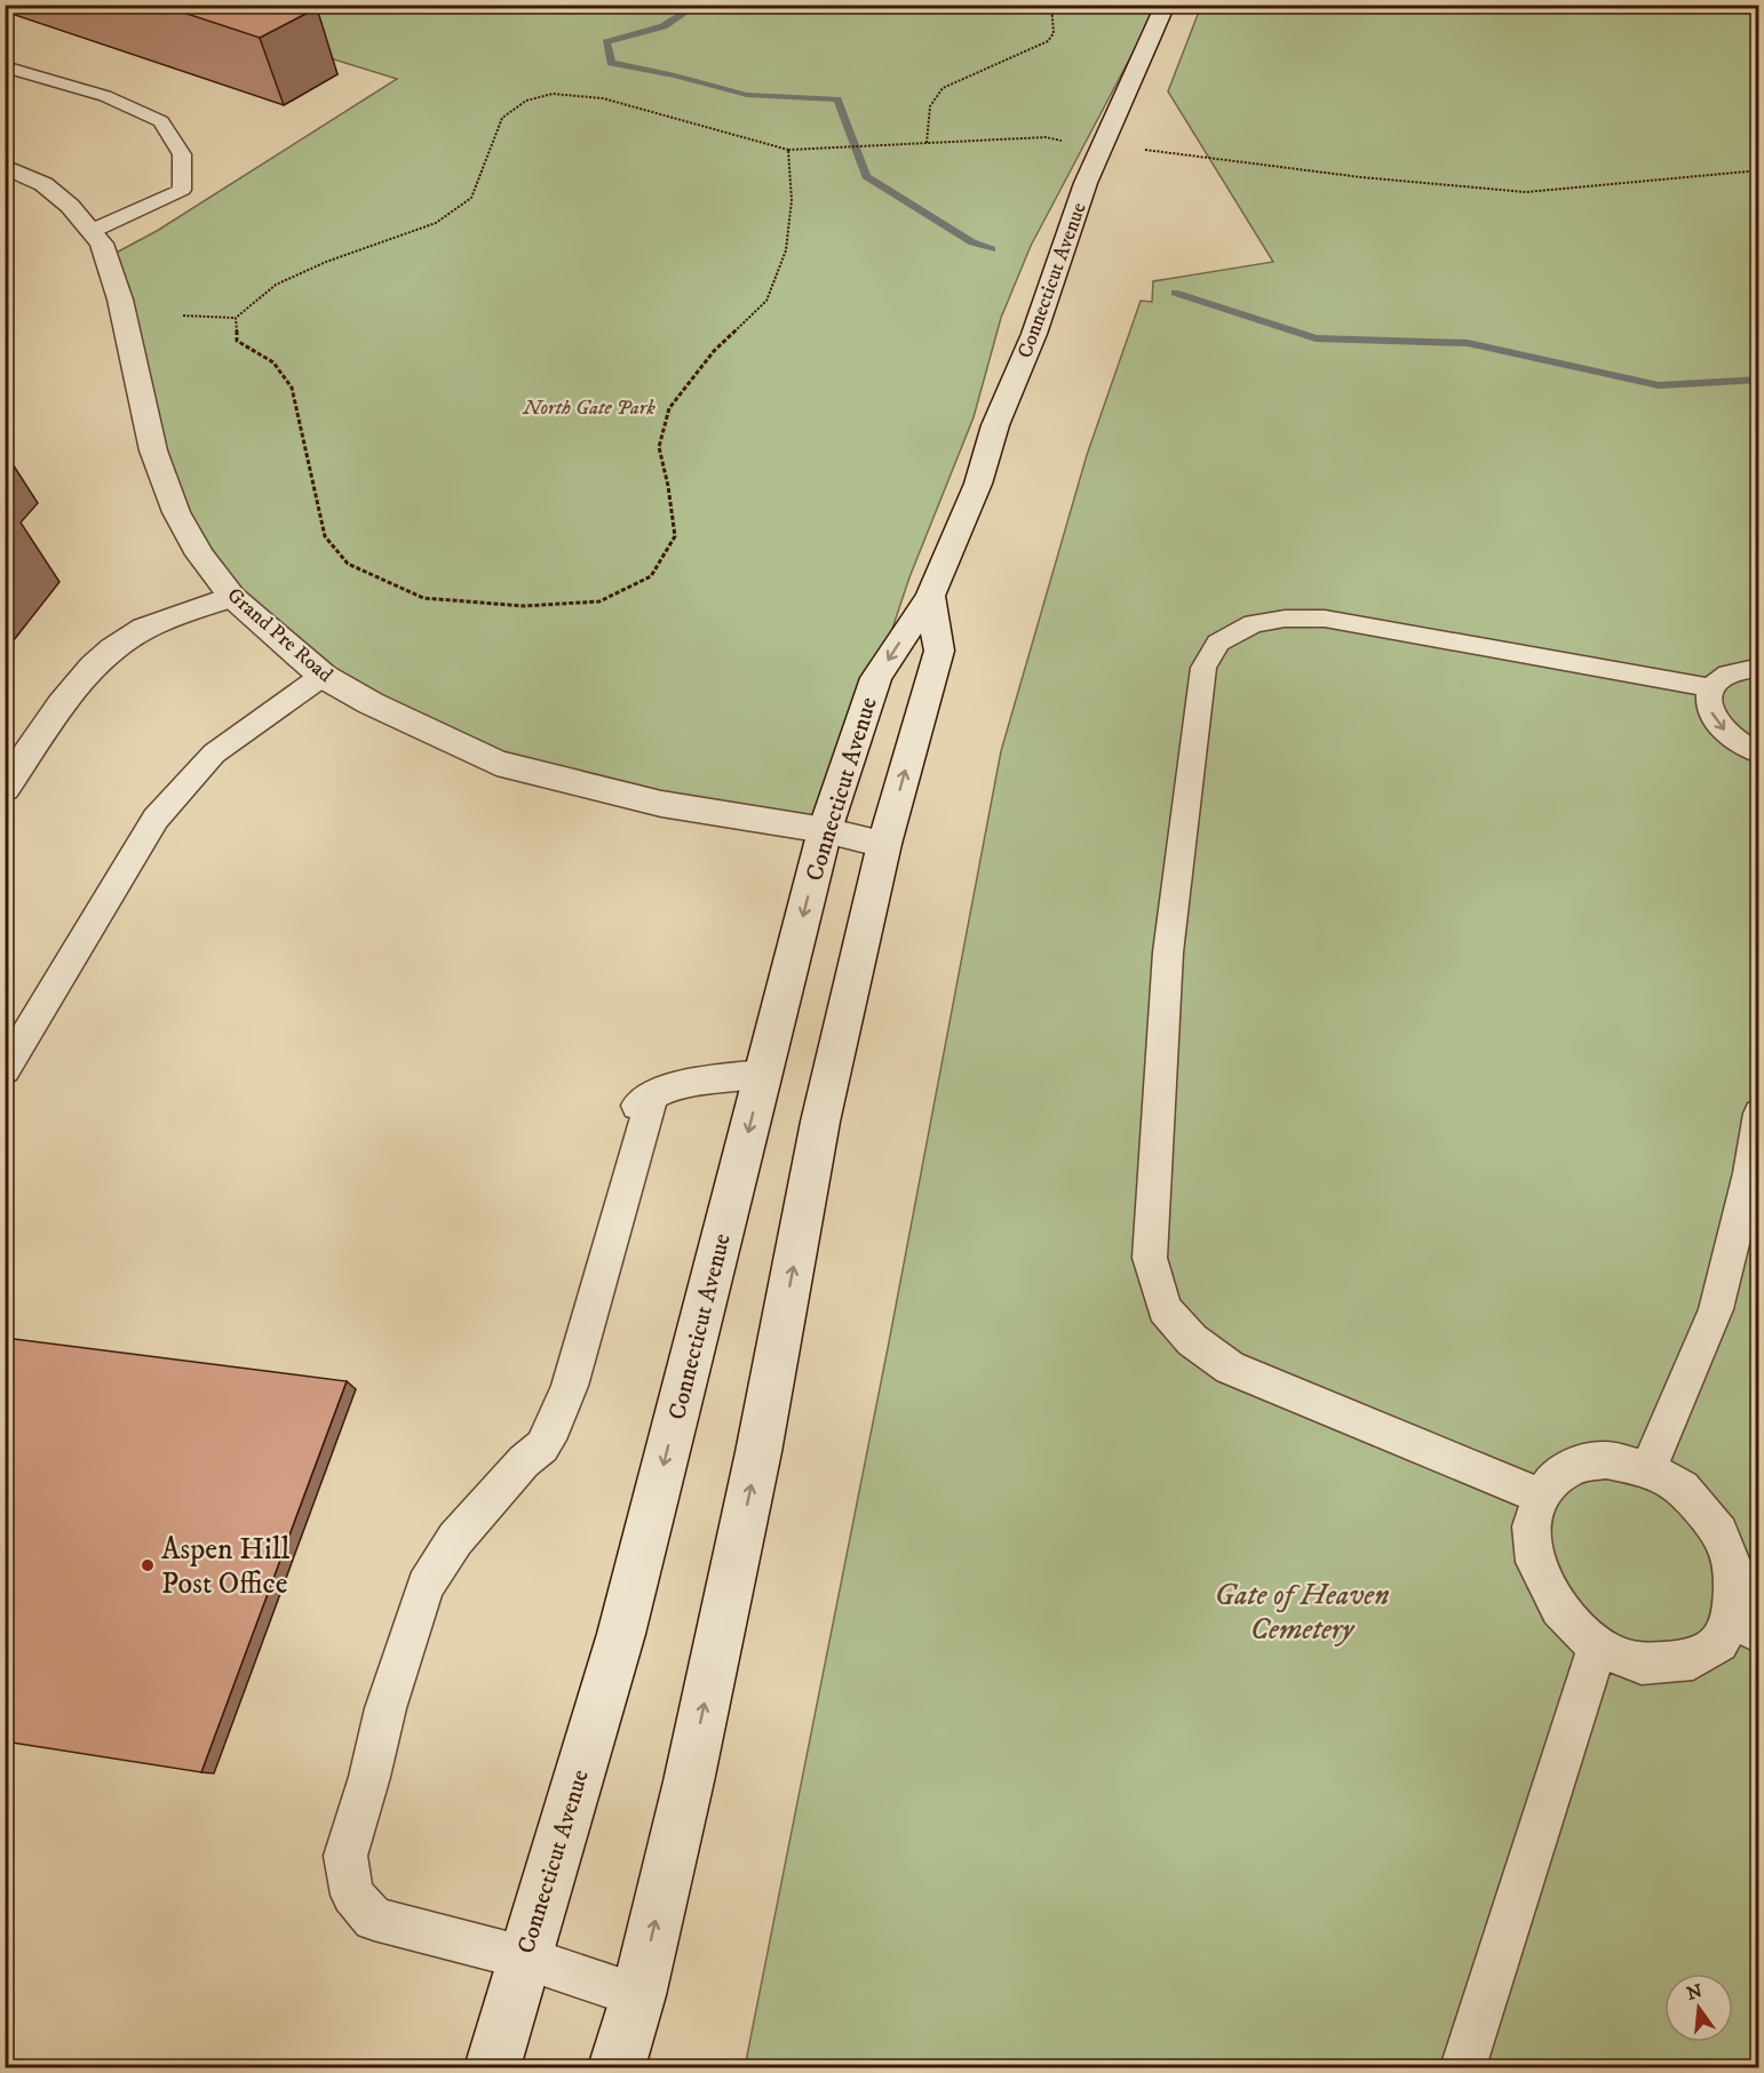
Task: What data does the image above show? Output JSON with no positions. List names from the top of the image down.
{
  "streets": {
    "main road": ["Connecticut Avenue", "Grand Pre Road"]
  },
  "crossings": [
    ["Connecticut Avenue", "Grand Pre Road"]
  ],
  "parks": ["North Gate Park", "Gate of Heaven Cemetery"],
  "places": ["Aspen Hill Post Office"],
  "north": "top"
}
